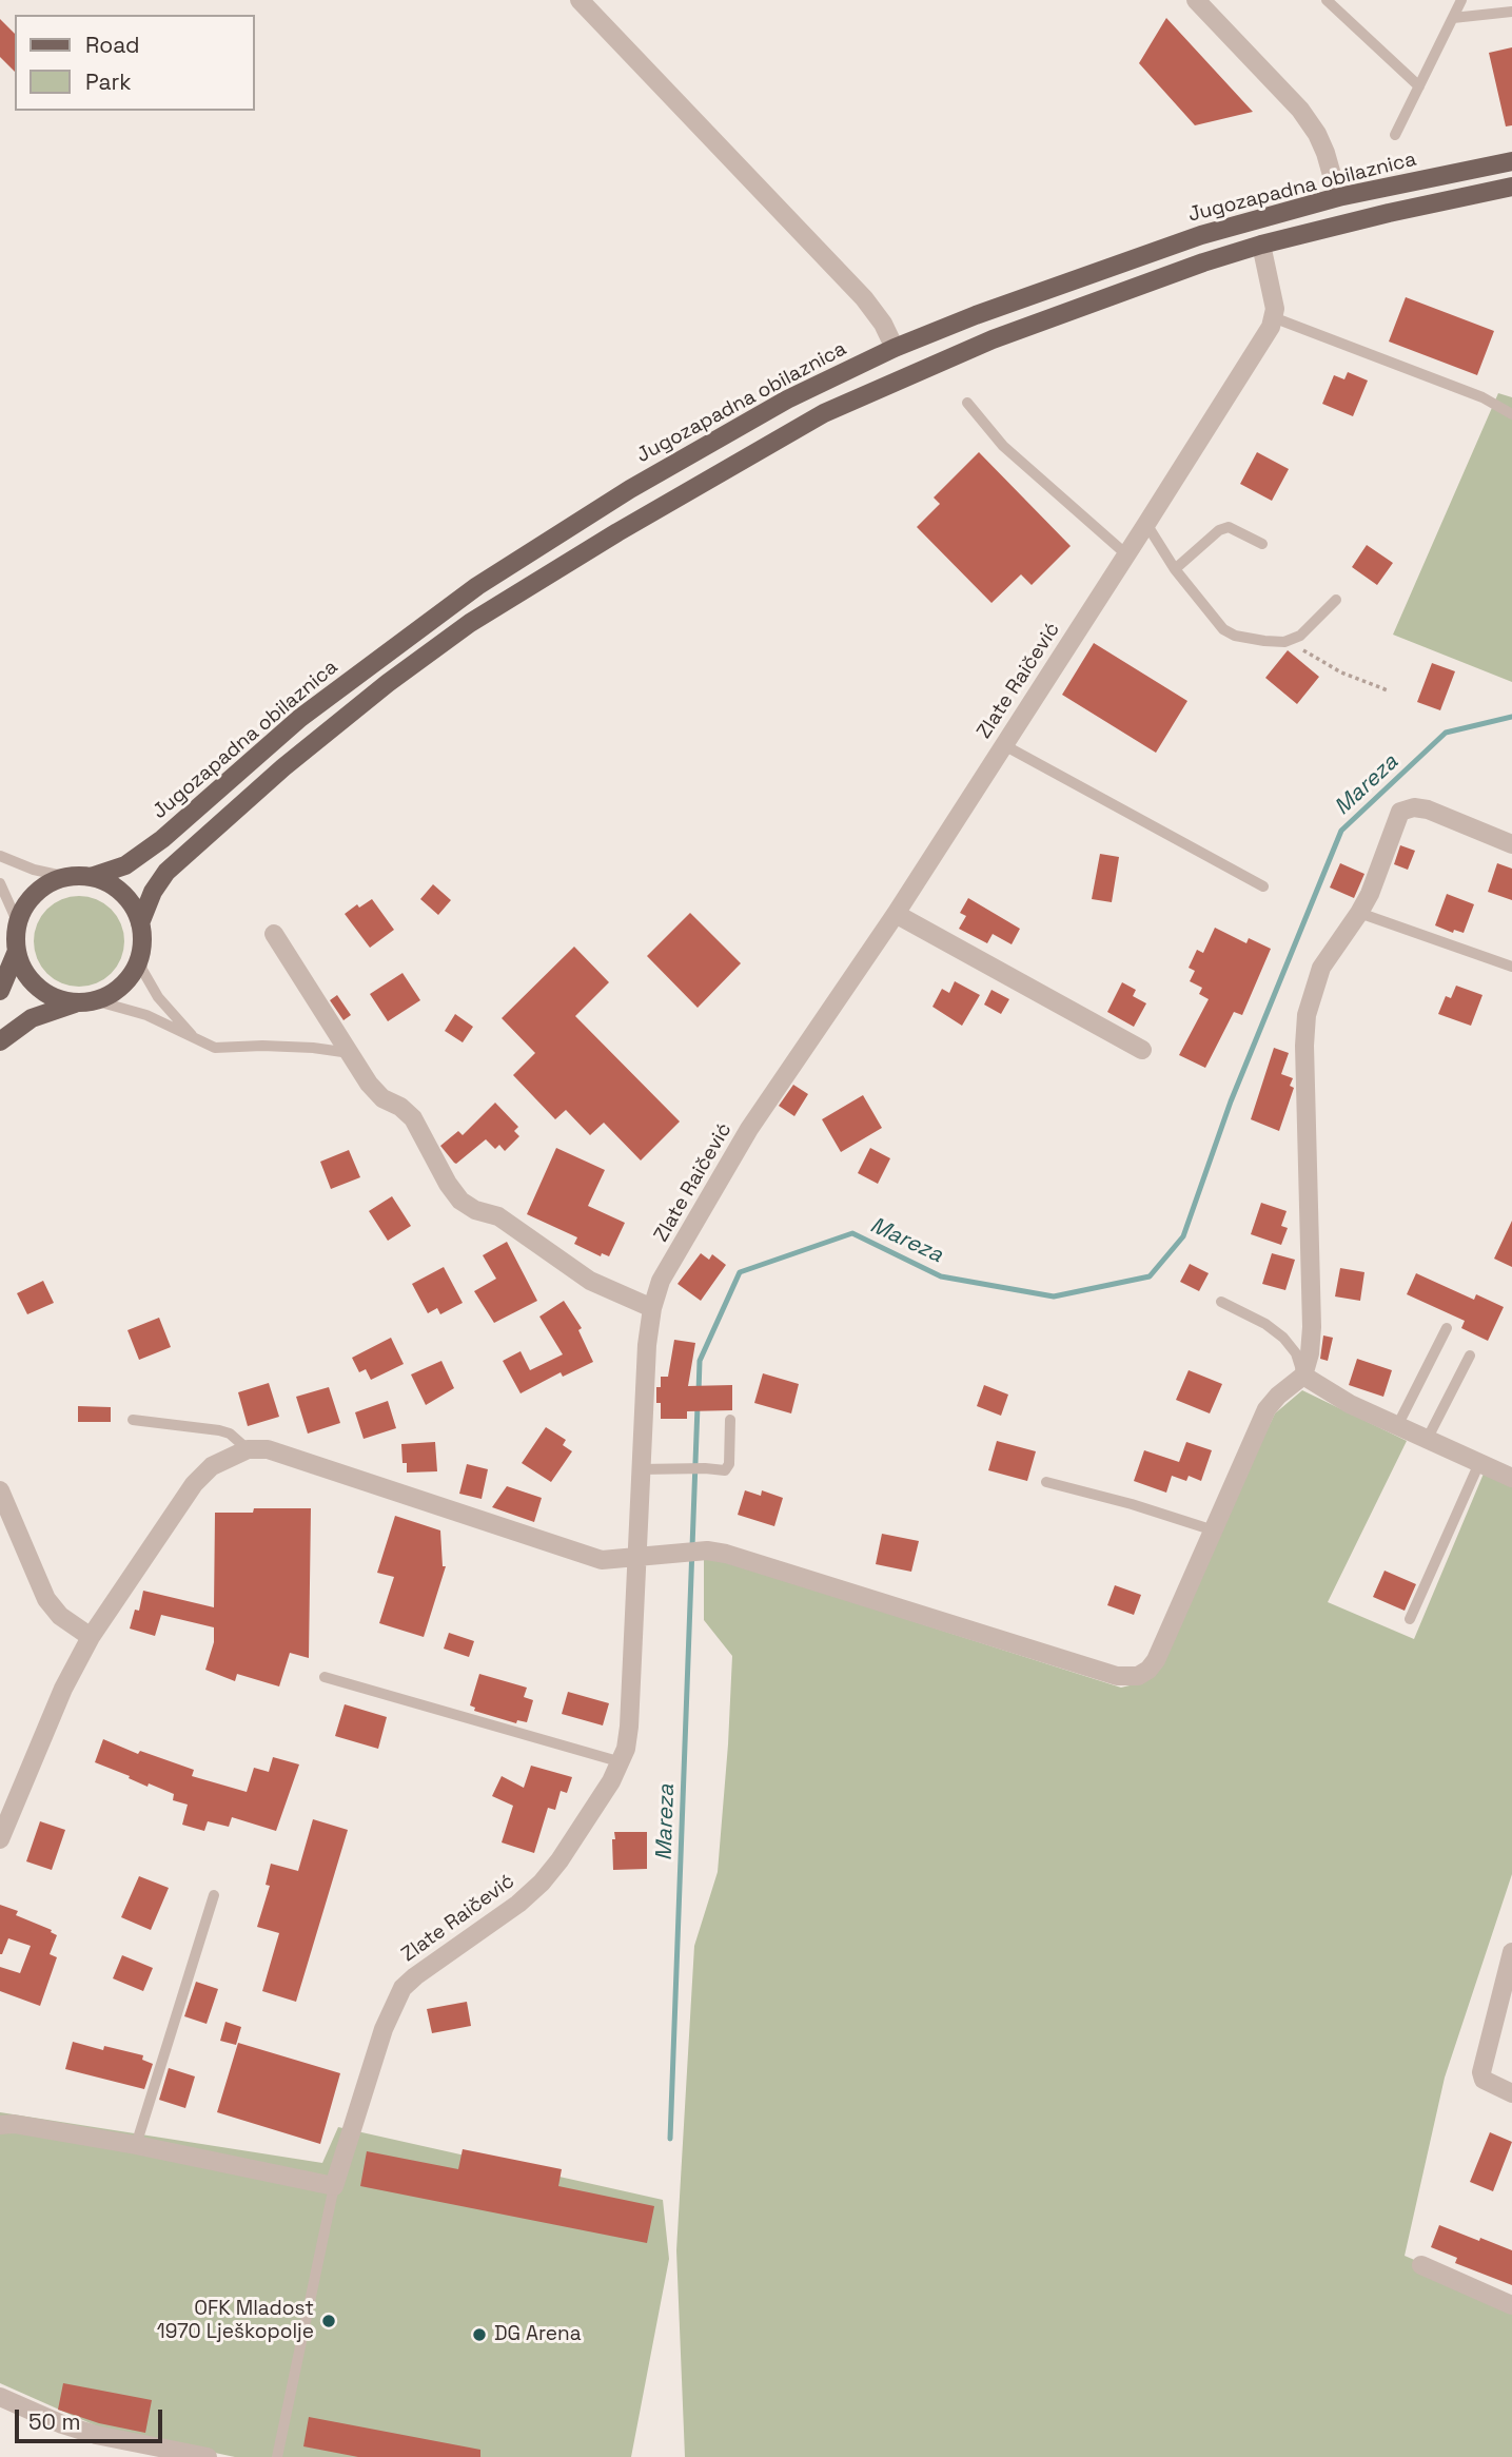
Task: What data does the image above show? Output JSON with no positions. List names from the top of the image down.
{
  "streets": {
    "main road": ["Jugozapadna obilaznica"],
    "street": ["Zlate Raičević"]
  },
  "water": ["Mareza"],
  "places": ["OFK Mladost 1970 Lješkopolje", "DG Arena"],
  "legend": ["Road", "Park"],
  "scale_bar": "50 m"
}
